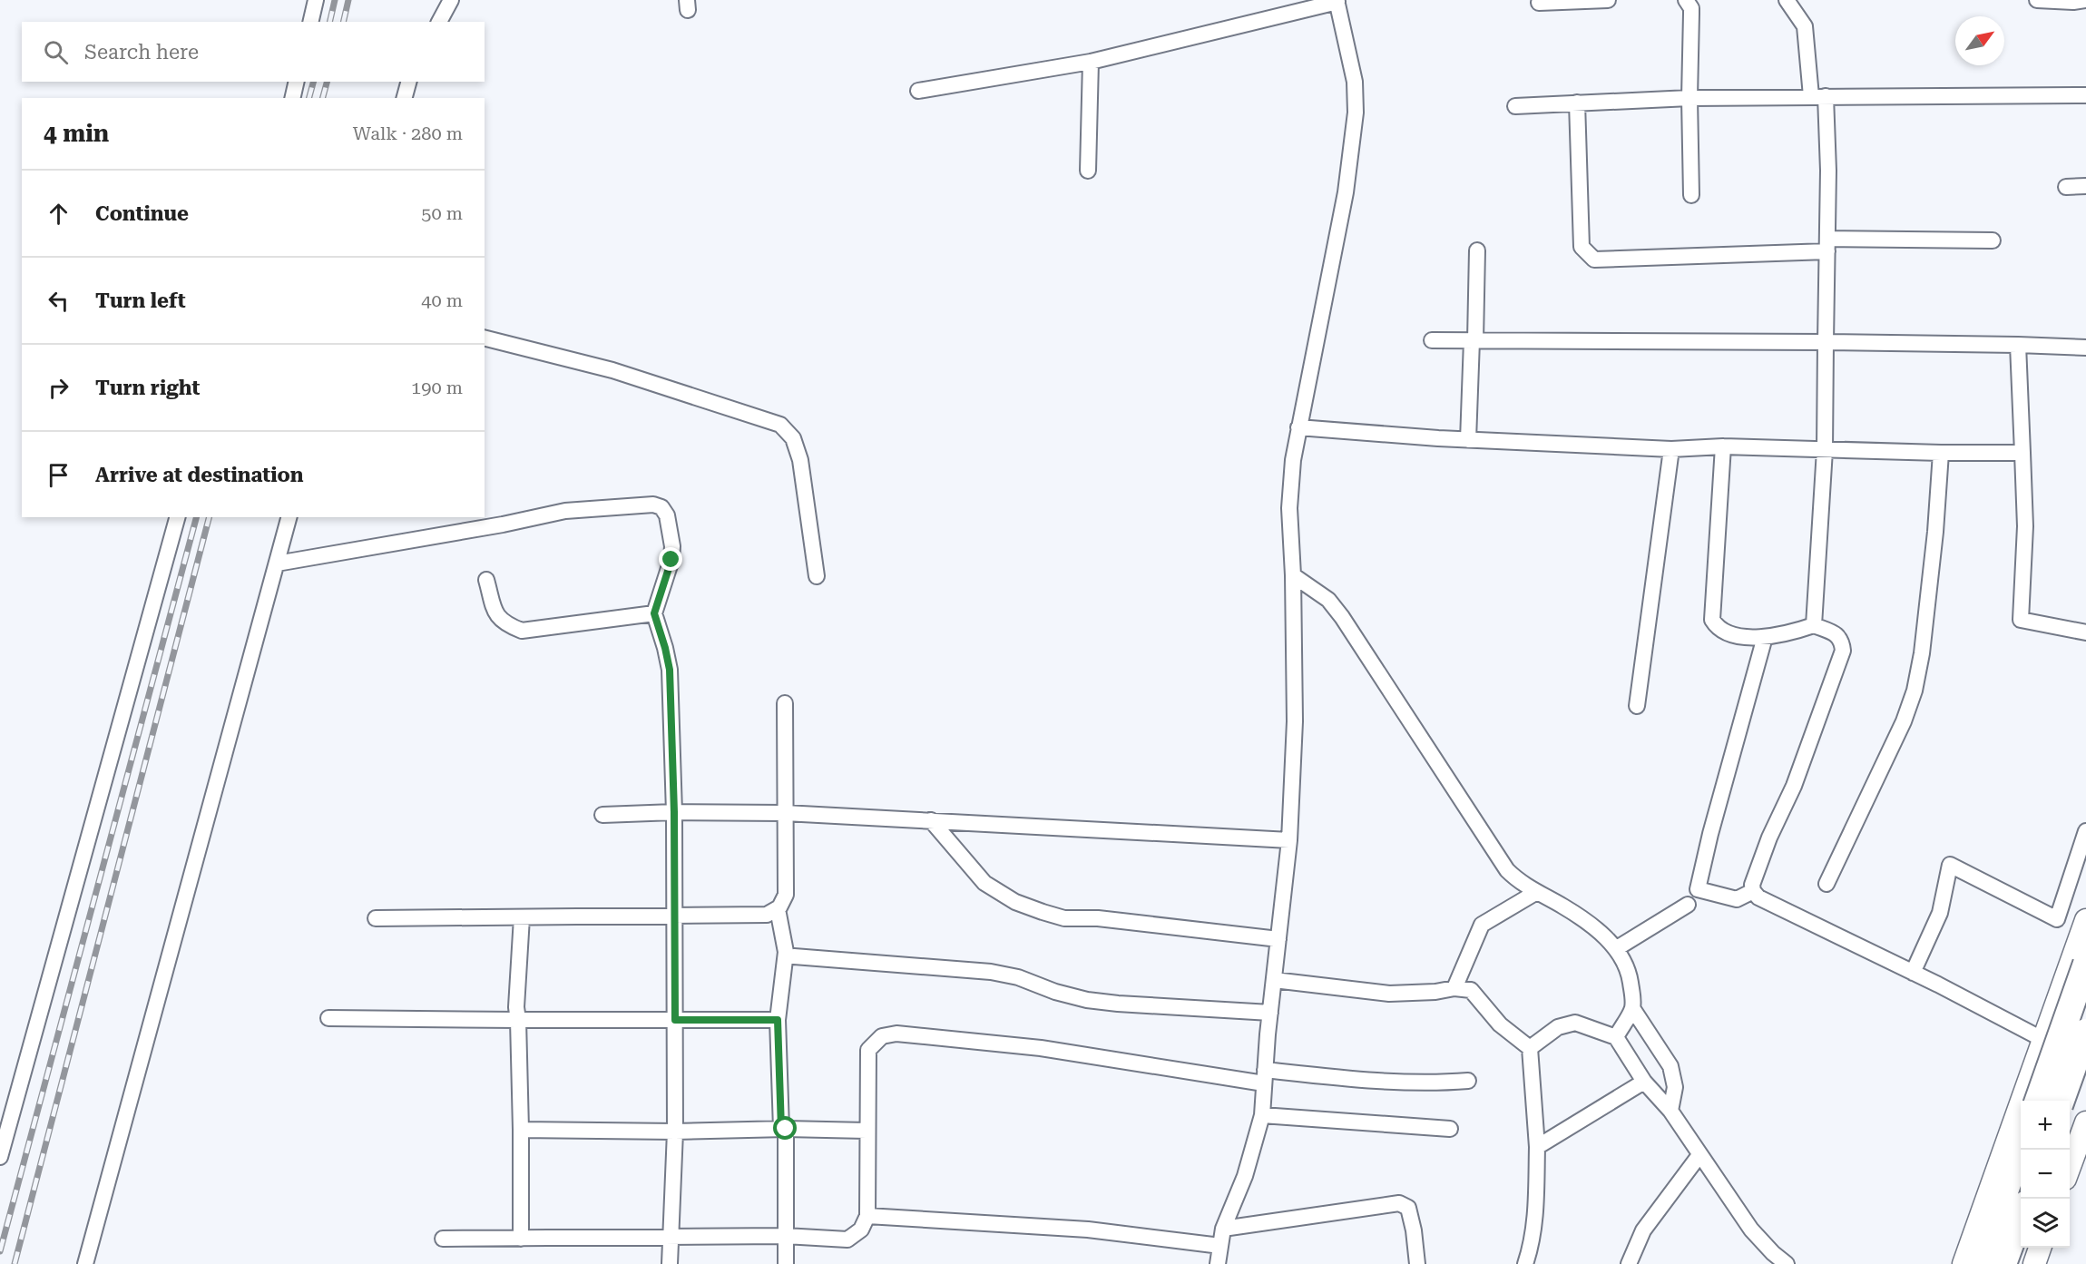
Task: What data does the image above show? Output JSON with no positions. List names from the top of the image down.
{
  "north": "top right",
  "page": {
    "search": "Search here",
    "heading": ["4 min", "Walk · 280 m"],
    "list": [
      ["Continue", "50 m"],
      ["Turn left", "40 m"],
      ["Turn right", "190 m"],
      "Arrive at destination"
    ],
    "map_buttons": ["+", "−"]
  }
}
